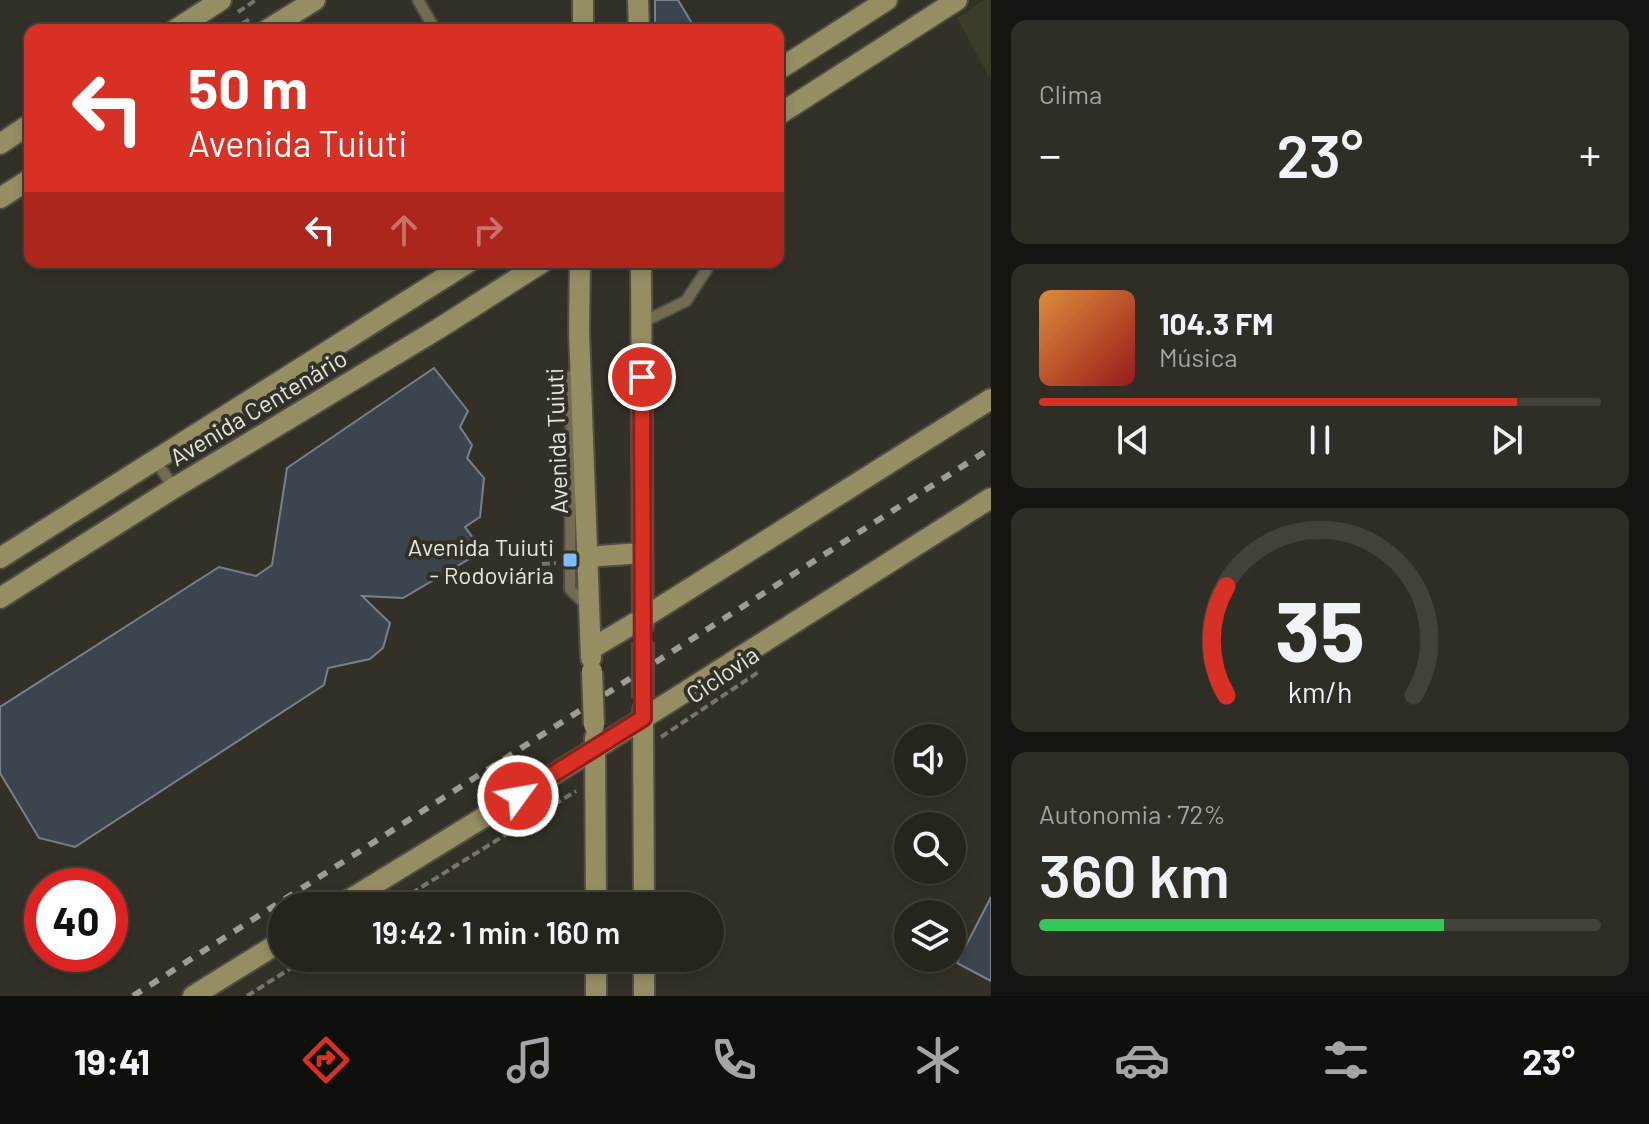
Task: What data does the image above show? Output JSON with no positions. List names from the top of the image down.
{
  "streets": {
    "main road": ["Avenida Centenário", "Avenida Tuiuti"],
    "path": ["Ciclovia"]
  },
  "places": {
    "transit": ["Avenida Tuiuti - Rodoviária"]
  },
  "page": {
    "tile": [
      "Clima",
      ["Autonomia · 72%", "360 km"]
    ],
    "turn": ["50 m", "Avenida Tuiuti"],
    "heat": ["−", "23°", "+"],
    "song": ["104.3 FM", "Música"],
    "limit": "40",
    "trip": "19:42 · 1 min · 160 m",
    "tabs": ["19:41", "23°"],
    "gauge": ["35", "km/h"]
  }
}
